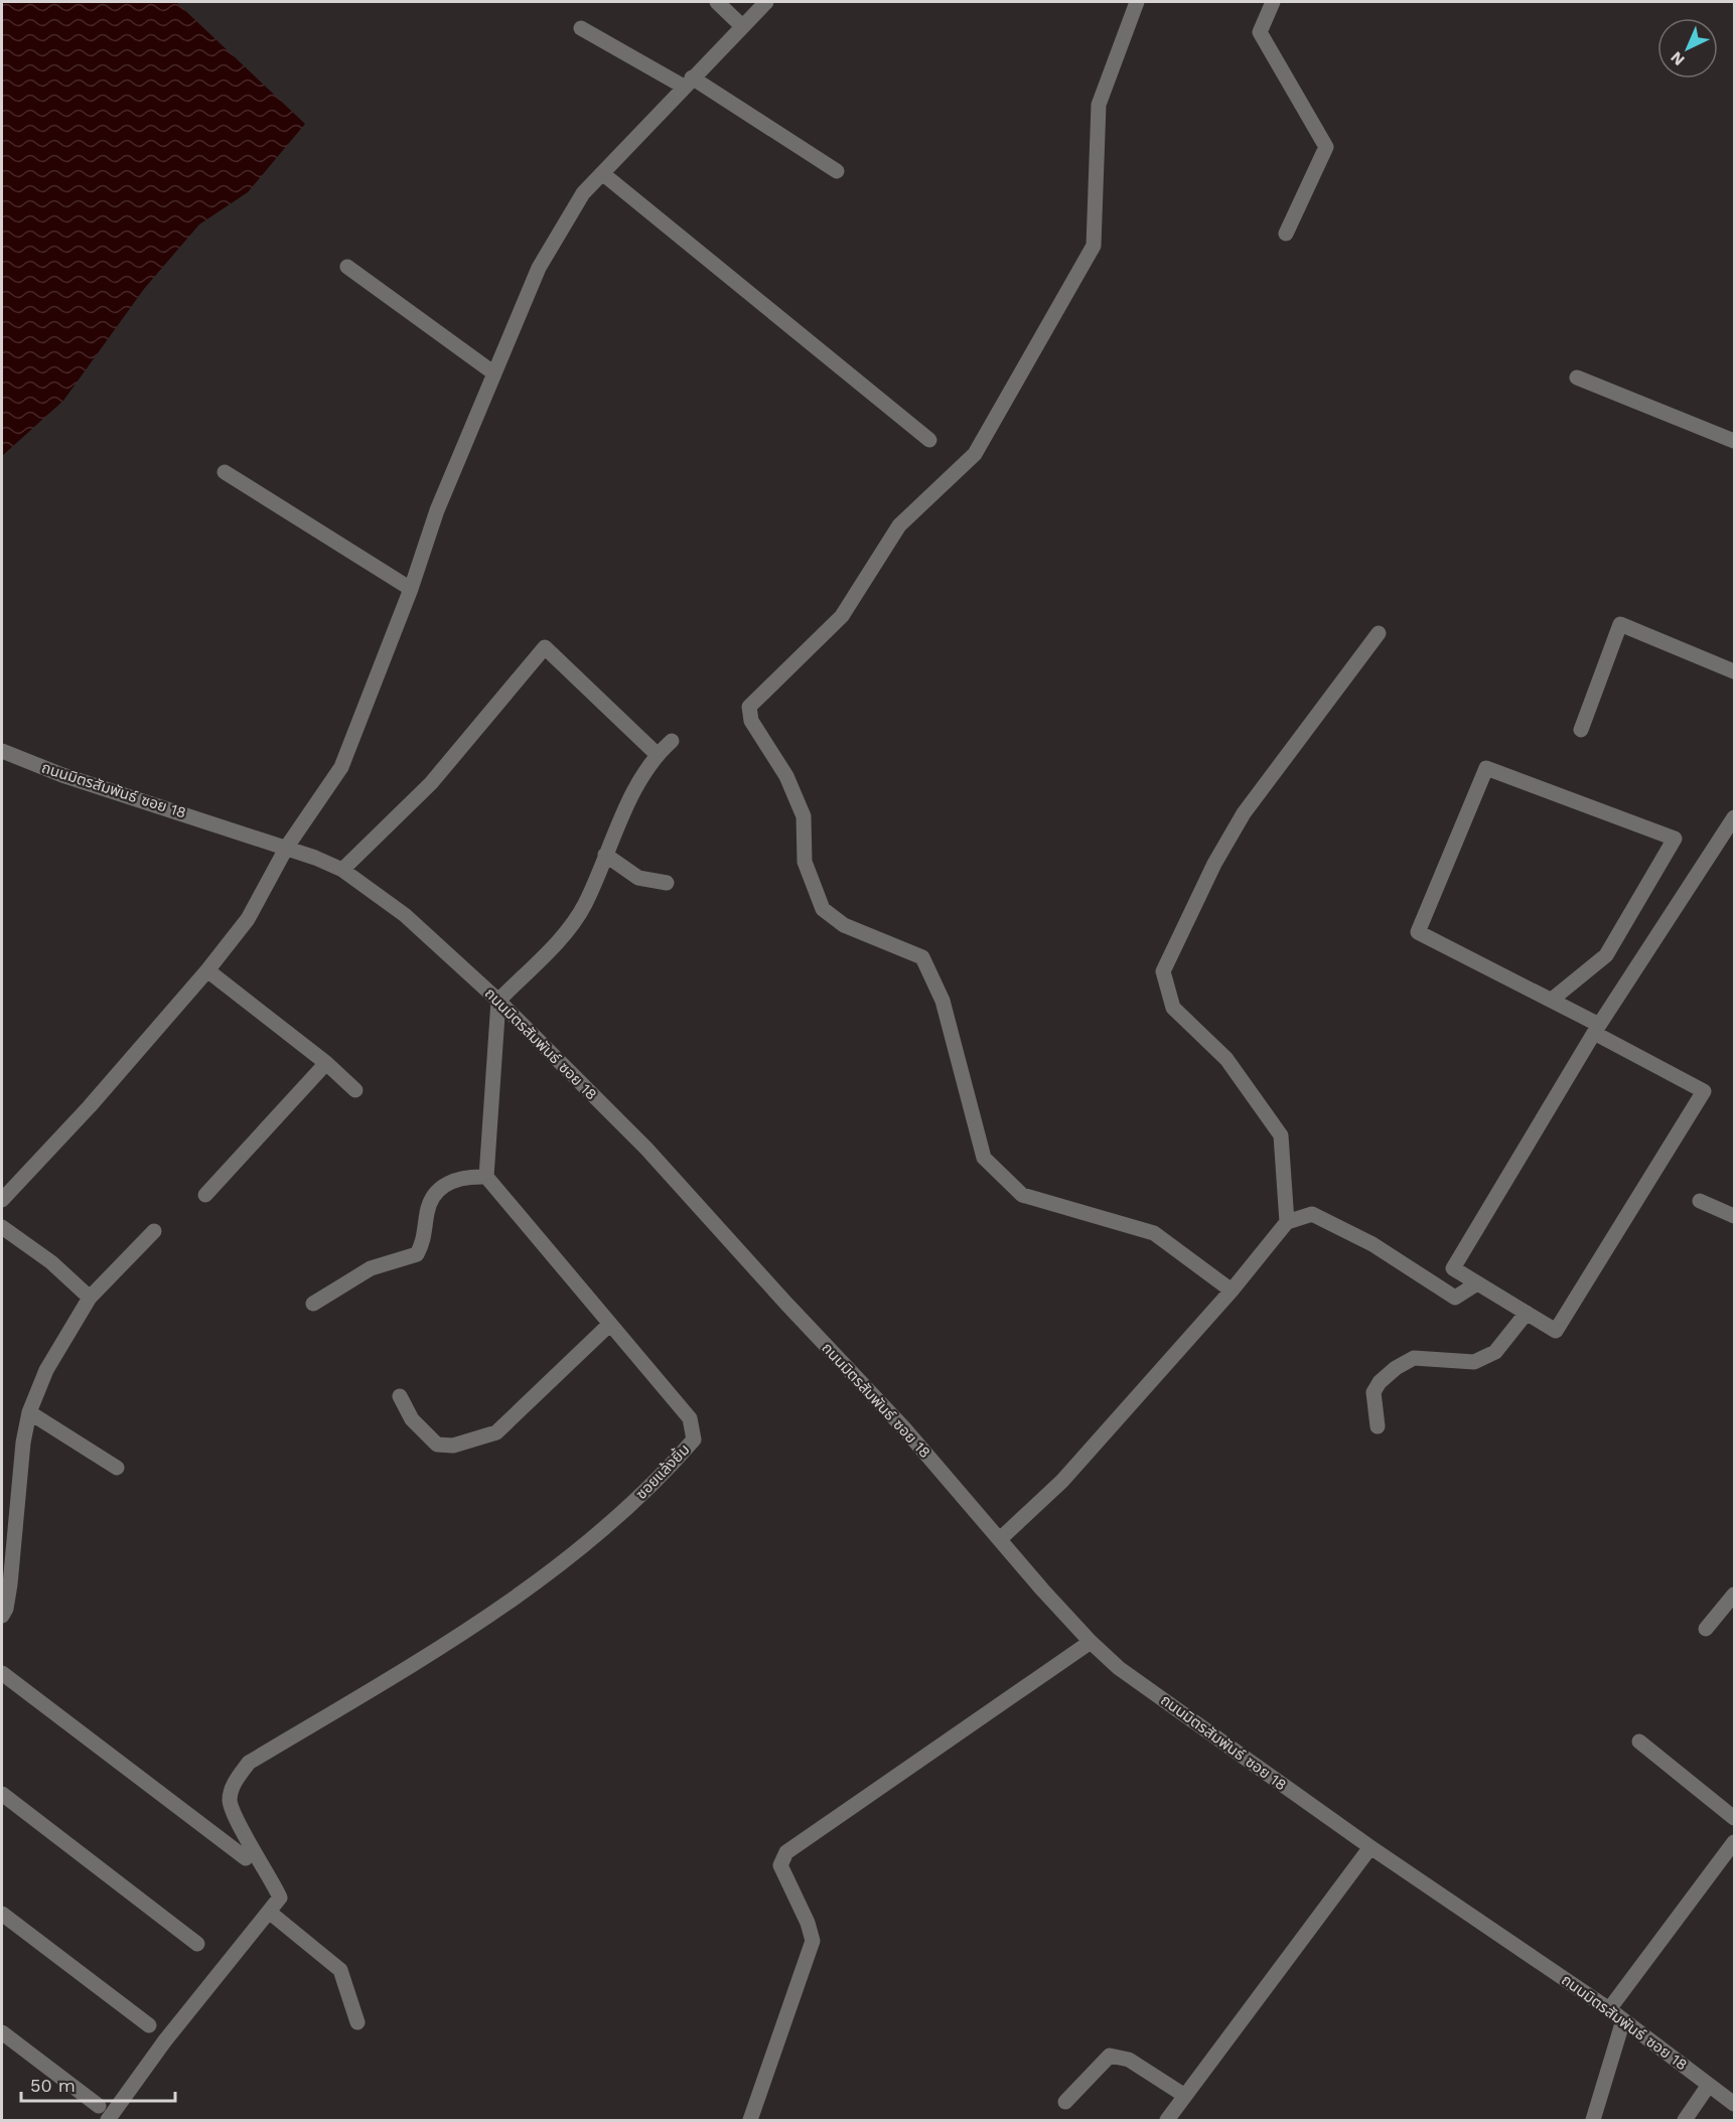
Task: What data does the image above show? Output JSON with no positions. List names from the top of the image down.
{
  "streets": {
    "street": ["ถนนมิตรสัมพันธ์ ซอย 18", "ซอยแล้งยิ้ม"]
  },
  "scale_bar": "50 m",
  "north": "bottom left"
}
